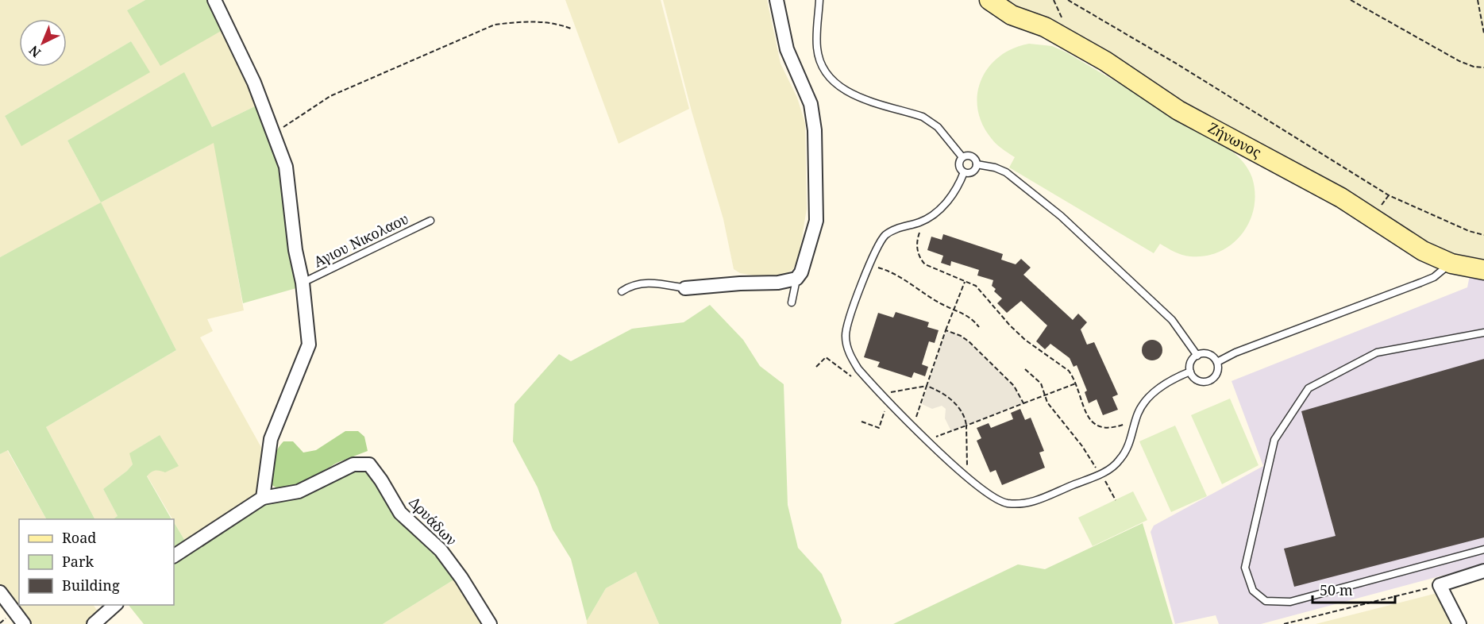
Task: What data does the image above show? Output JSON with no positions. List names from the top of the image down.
{
  "streets": {
    "street": ["Ζήνωνος", "Δρυάδων"],
    "lane": ["Αγιου Νικολαου"]
  },
  "legend": ["Road", "Park", "Building"],
  "scale_bar": "50 m",
  "north": "bottom left"
}
